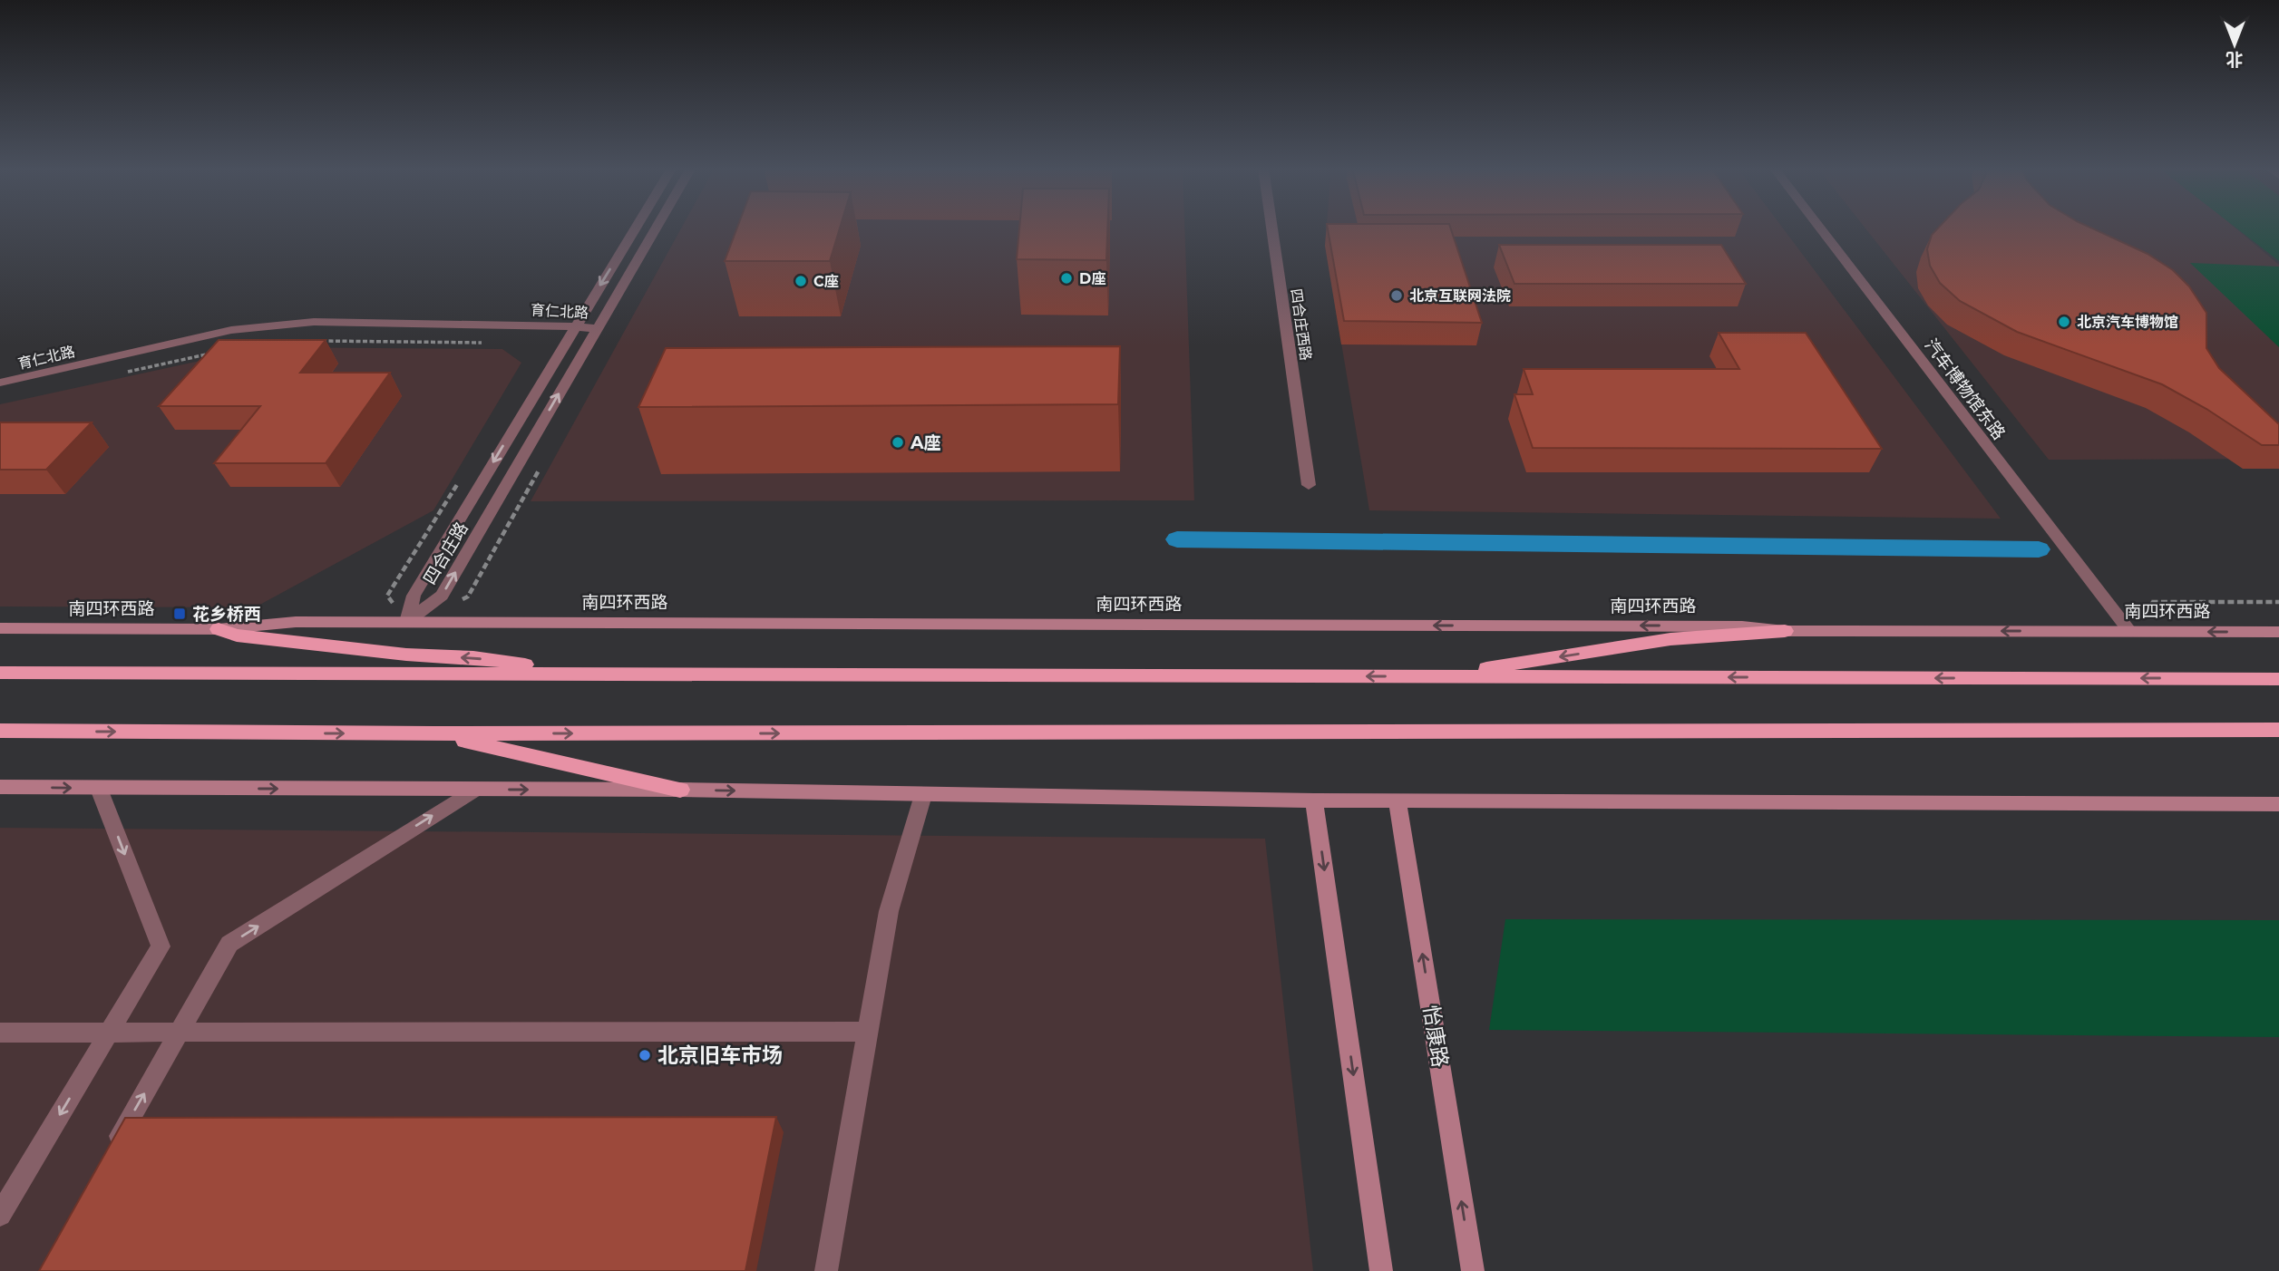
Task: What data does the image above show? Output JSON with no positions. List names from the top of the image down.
{
  "streets": {
    "main road": ["南四环西路", "怡康路"],
    "street": [
      "育仁北路",
      "四合庄西路",
      "汽车博物馆东路",
      "四合庄路"
    ]
  },
  "crossings": [
    ["育仁北路", "四合庄路"],
    ["汽车博物馆东路", "南四环西路"],
    ["四合庄路", "南四环西路"]
  ],
  "one_way": ["南四环西路"],
  "places": {
    "other": [
      "D座",
      "C座",
      "北京互联网法院",
      "北京汽车博物馆",
      "A座",
      "北京旧车市场"
    ],
    "transit": ["花乡桥西"]
  },
  "north": "bottom"
}
